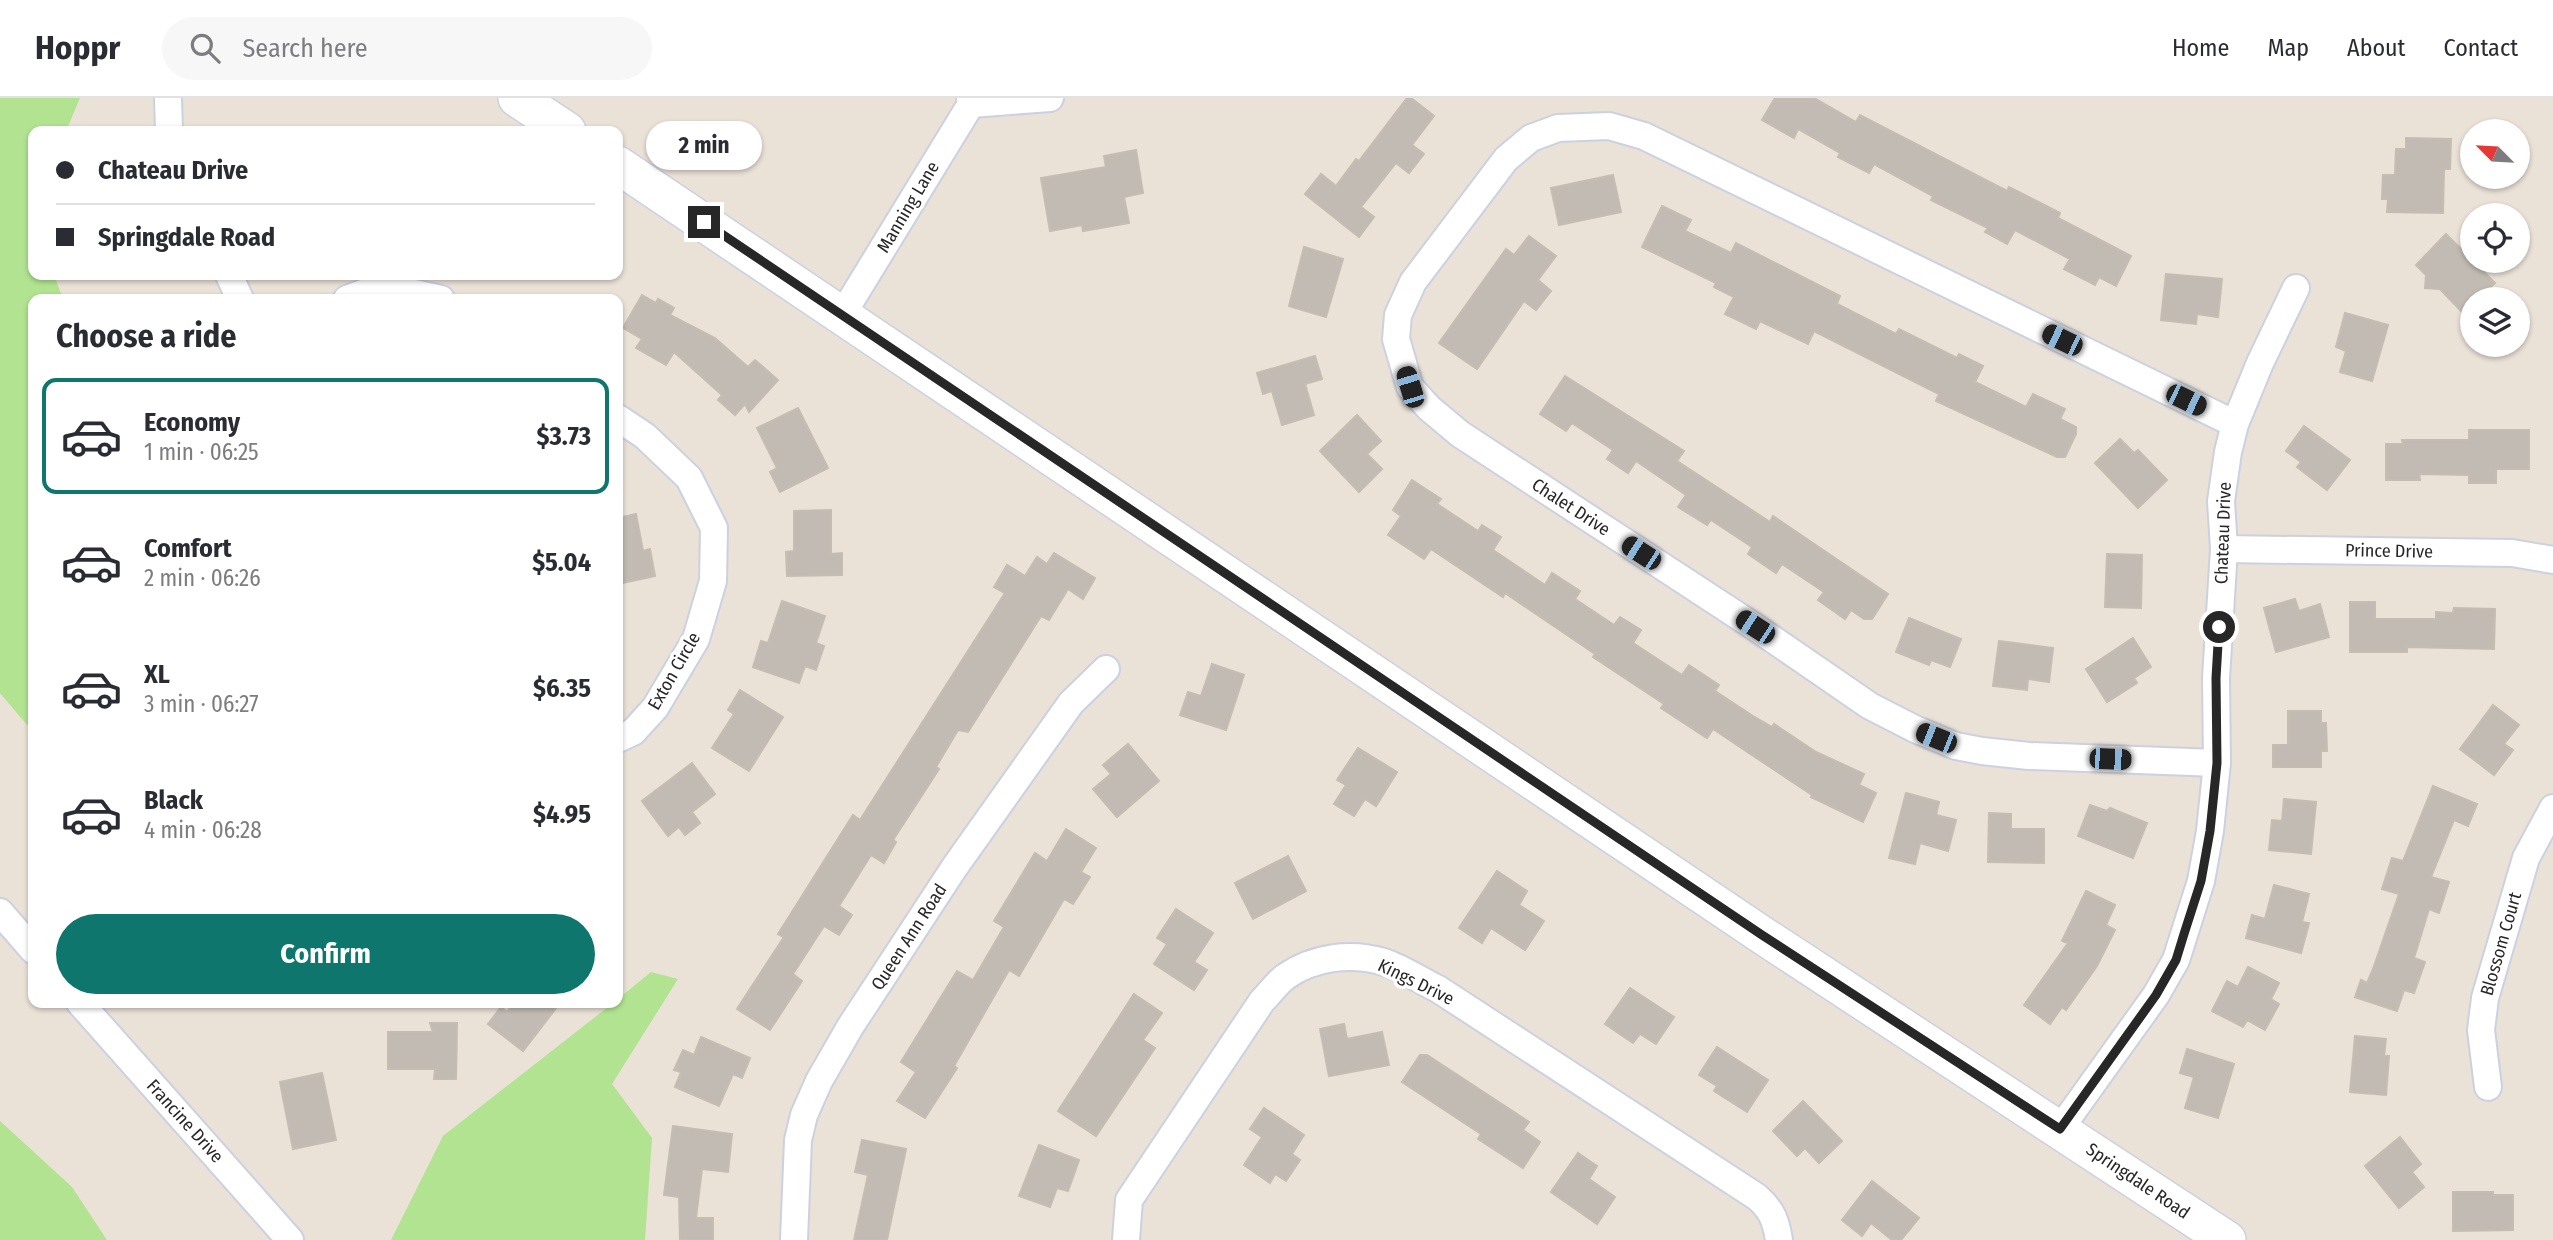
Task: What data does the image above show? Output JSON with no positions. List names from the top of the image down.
{
  "streets": {
    "main road": ["Springdale Road"],
    "street": [
      "Manning Lane",
      "Chalet Drive",
      "Chateau Drive",
      "Prince Drive",
      "Exton Circle",
      "Queen Ann Road",
      "Blossom Court",
      "Kings Drive",
      "Francine Drive"
    ]
  },
  "crossings": [
    ["Manning Lane", "Springdale Road"],
    ["Chalet Drive", "Chateau Drive"],
    ["Chateau Drive", "Prince Drive"],
    ["Chateau Drive", "Springdale Road"]
  ],
  "north": "top left",
  "page": {
    "header": "Hoppr",
    "search": "Search here",
    "nav": [
      "Home",
      "Map",
      "About",
      "Contact"
    ],
    "bubble": "2 min",
    "banner": ["Chateau Drive", "Springdale Road"],
    "heading": "Choose a ride",
    "list": [
      {
        "name": "Economy",
        "note": "1 min · 06:25",
        "value": "$3.73"
      },
      {
        "name": "Comfort",
        "note": "2 min · 06:26",
        "value": "$5.04"
      },
      {
        "name": "XL",
        "note": "3 min · 06:27",
        "value": "$6.35"
      },
      {
        "name": "Black",
        "note": "4 min · 06:28",
        "value": "$4.95"
      }
    ],
    "buttons": "Confirm"
  }
}
